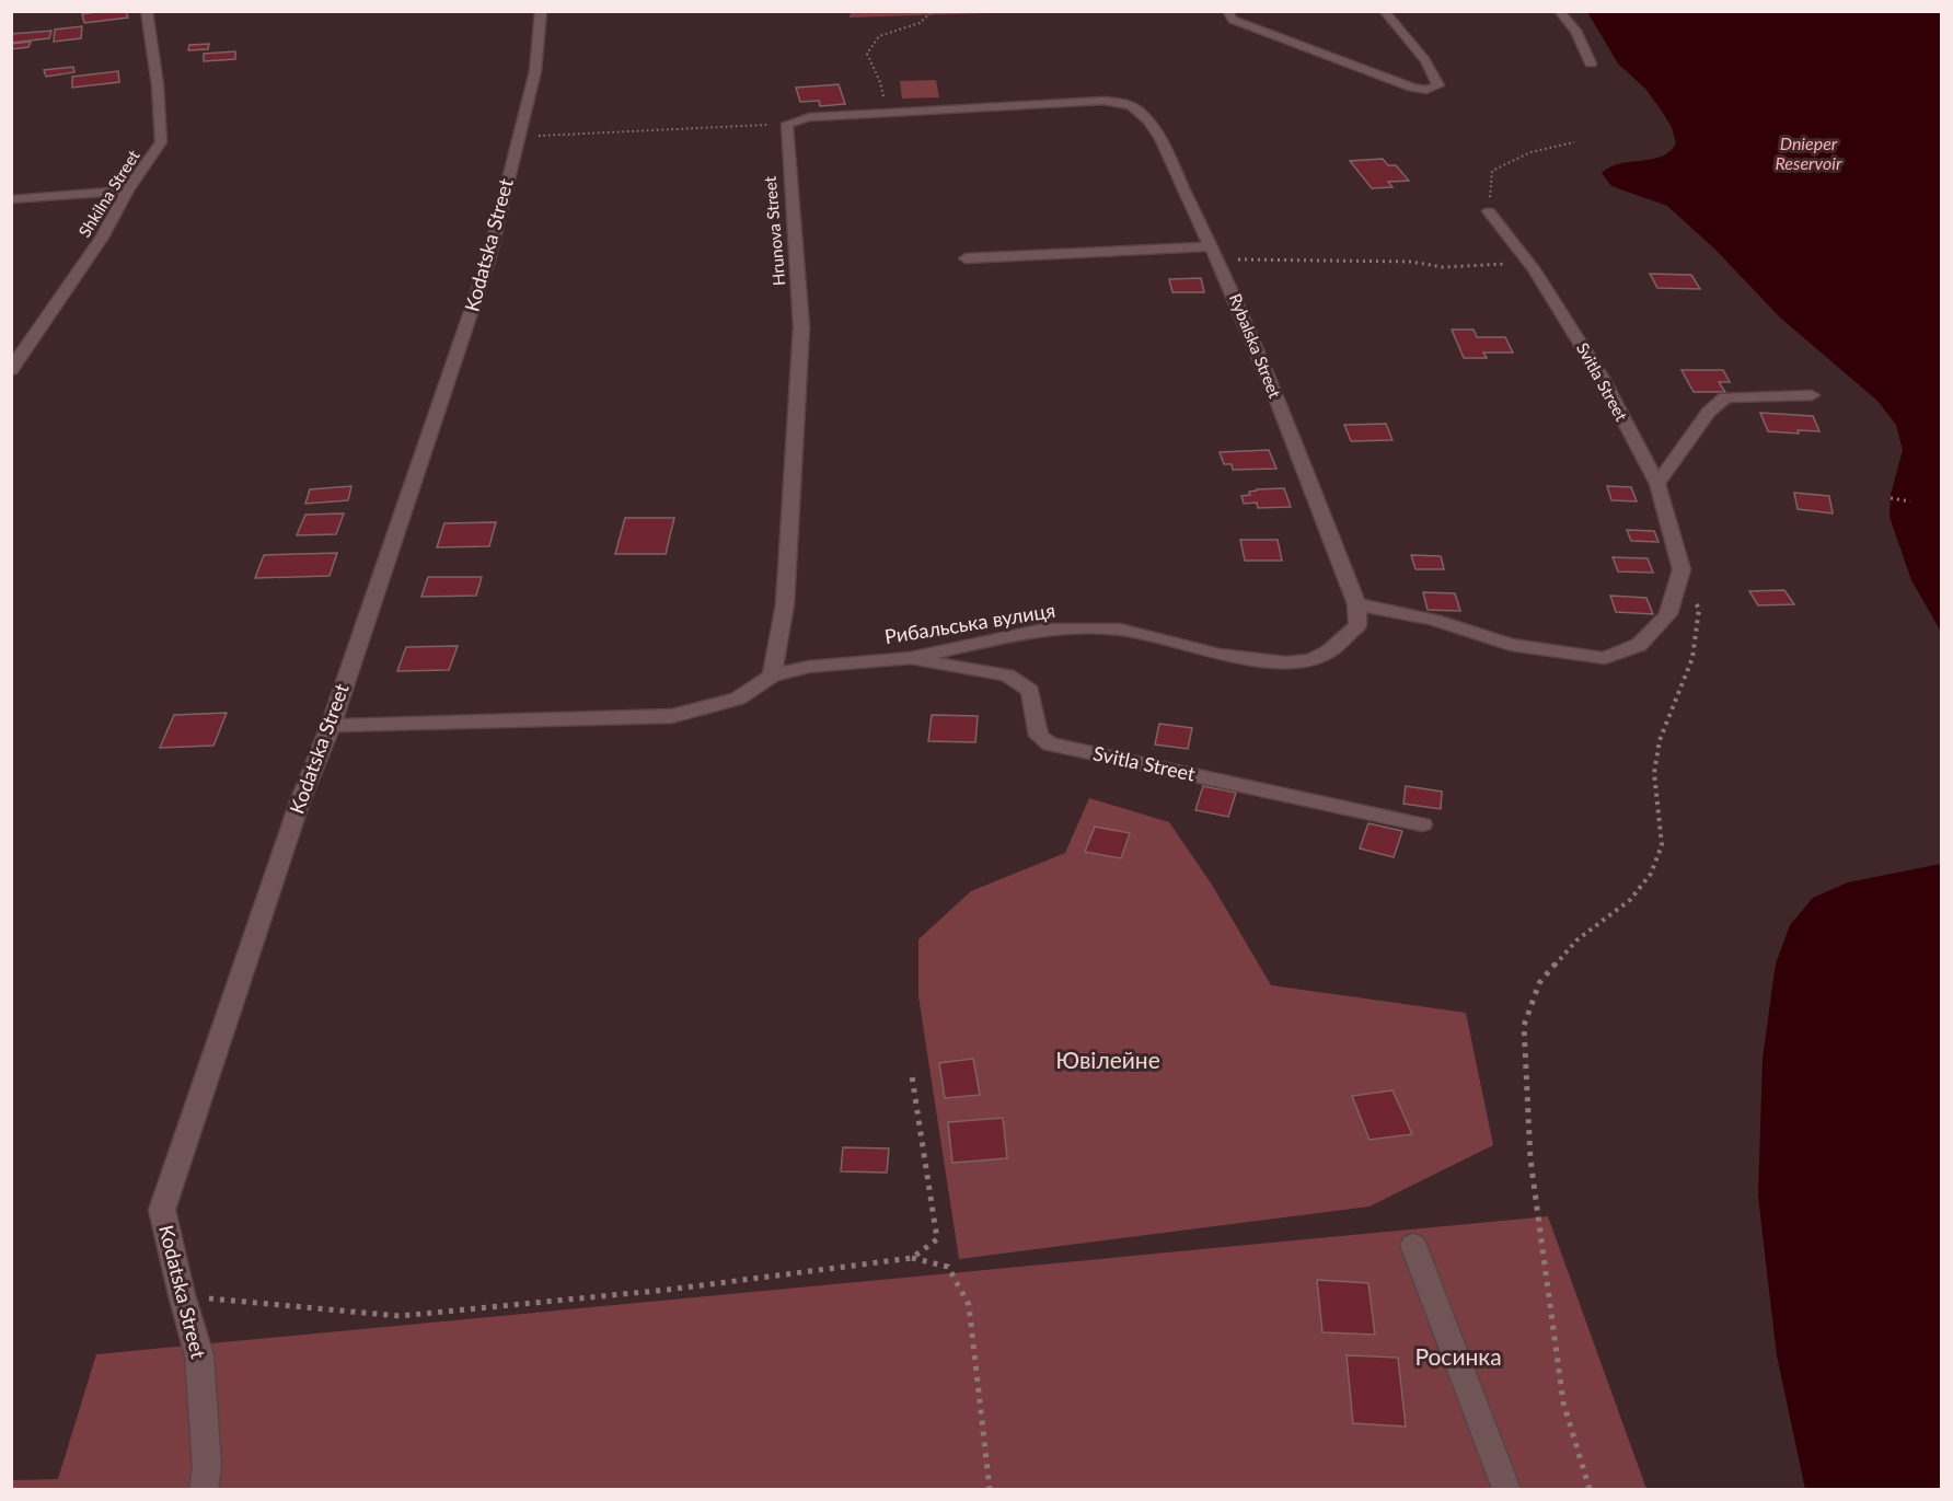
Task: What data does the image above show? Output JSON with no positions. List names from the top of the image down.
{
  "streets": {
    "street": [
      "Shkilna Street",
      "Hrunova Street",
      "Kodatska Street",
      "Rybalska Street",
      "Svitla Street",
      "Рибальська вулиця"
    ]
  },
  "crossings": [
    ["Hrunova Street", "Рибальська вулиця"],
    ["Svitla Street", "Рибальська вулиця"]
  ],
  "water": ["Dnieper Reservoir"],
  "parks": ["Ювілейне", "Росинка"]
}
